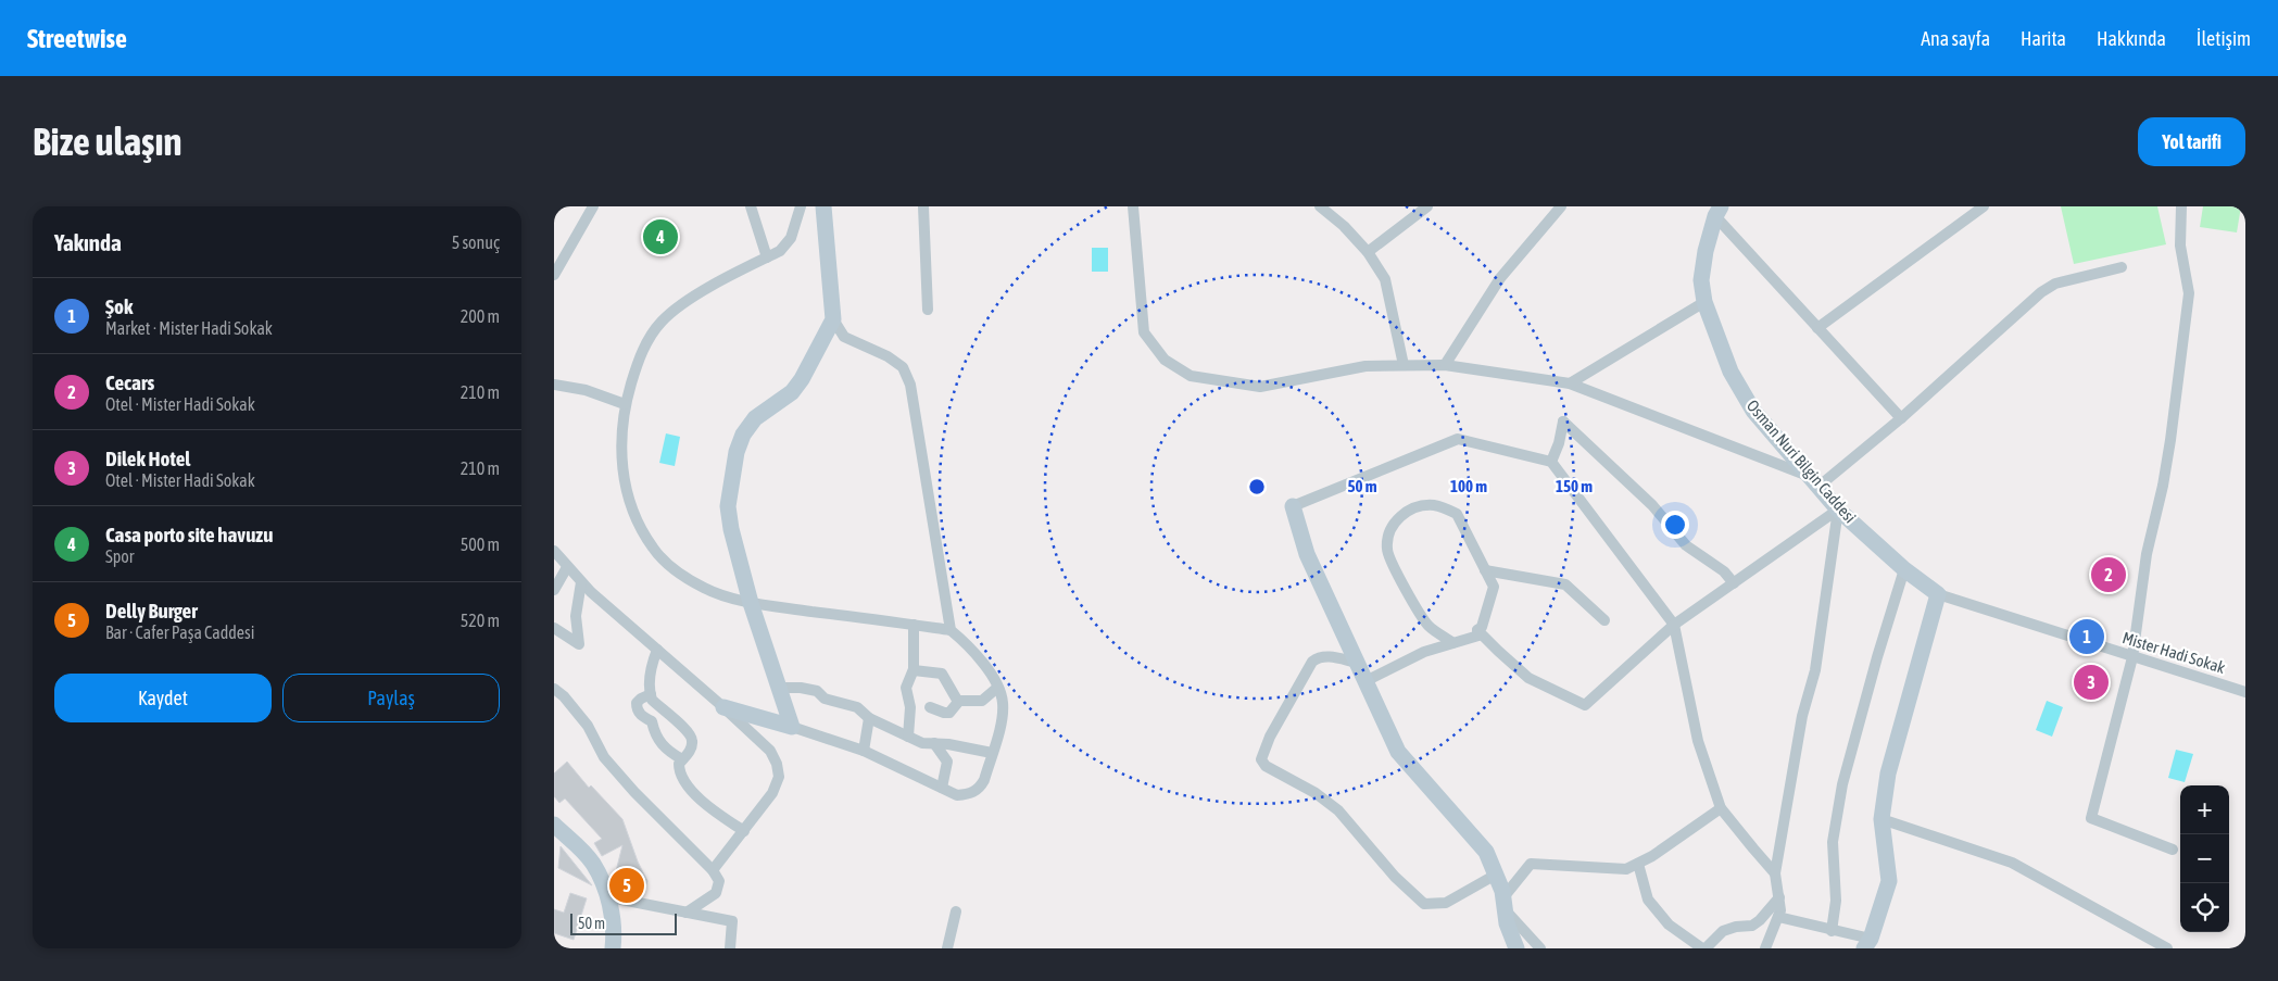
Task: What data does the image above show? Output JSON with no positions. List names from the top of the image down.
{
  "streets": {
    "street": ["Osman Nuri Bilgin Caddesi", "Mister Hadi Sokak"]
  },
  "crossings": [
    ["Osman Nuri Bilgin Caddesi", "Mister Hadi Sokak"]
  ],
  "scale_bar": "50 m",
  "page": {
    "header": "Streetwise",
    "nav": [
      "Ana sayfa",
      "Harita",
      "Hakkında",
      "İletişim"
    ],
    "buttons": [
      "Yol tarifi",
      ["Kaydet", "Paylaş"]
    ],
    "title": "Bize ulaşın",
    "heading": ["Yakında", "5 sonuç"],
    "pins": [
      "4",
      "2",
      "1",
      "3",
      "5"
    ],
    "list": [
      {
        "mark": "1",
        "name": "Şok",
        "note": "Market · Mister Hadi Sokak",
        "value": "200 m"
      },
      {
        "mark": "2",
        "name": "Cecars",
        "note": "Otel · Mister Hadi Sokak",
        "value": "210 m"
      },
      {
        "mark": "3",
        "name": "Dilek Hotel",
        "note": "Otel · Mister Hadi Sokak",
        "value": "210 m"
      },
      {
        "mark": "4",
        "name": "Casa porto site havuzu",
        "note": "Spor",
        "value": "500 m"
      },
      {
        "mark": "5",
        "name": "Delly Burger",
        "note": "Bar · Cafer Paşa Caddesi",
        "value": "520 m"
      }
    ],
    "map_buttons": ["+", "−"],
    "scale": "50 m"
  },
  "rings": ["50 m", "100 m", "150 m"]
}
